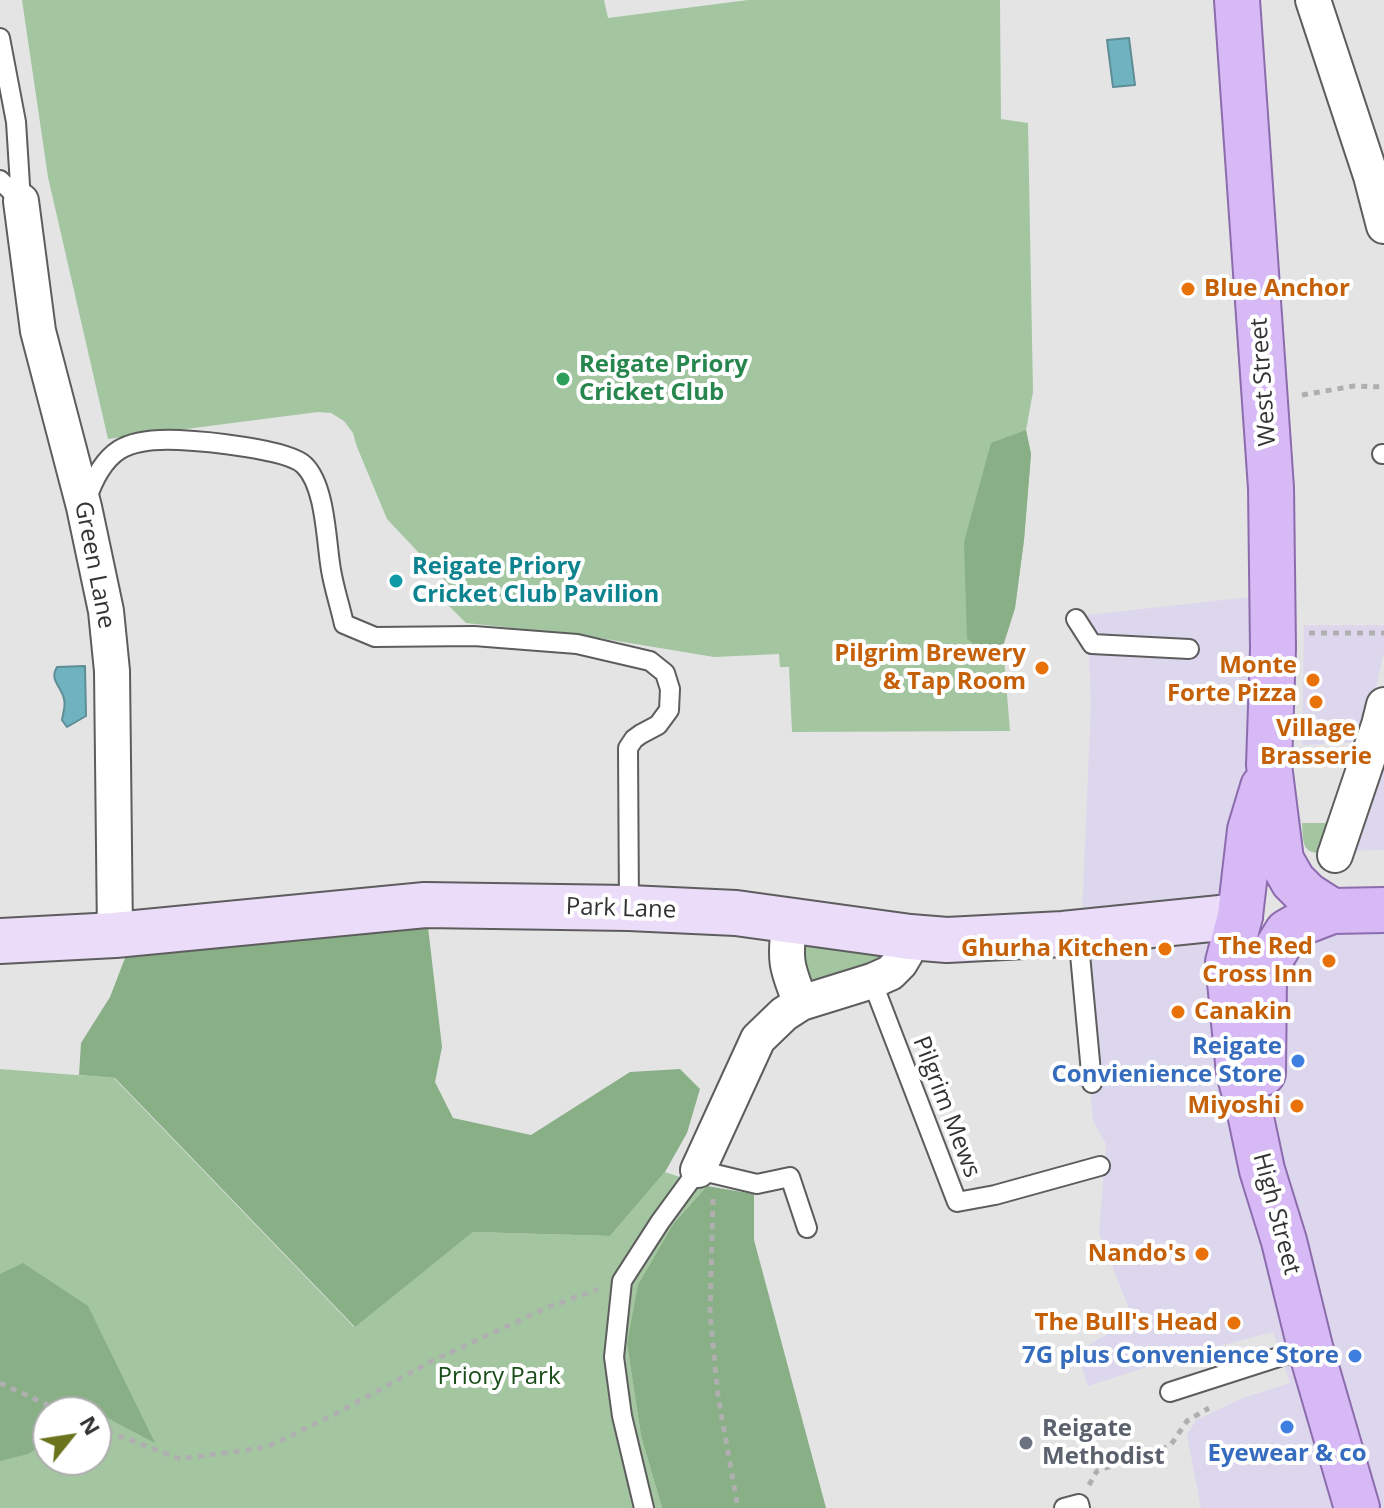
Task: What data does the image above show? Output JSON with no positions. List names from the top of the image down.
{
  "streets": {
    "main road": ["West Street", "High Street"],
    "street": ["Green Lane", "Park Lane"],
    "lane": ["Pilgrim Mews"]
  },
  "crossings": [
    ["West Street", "Park Lane"],
    ["West Street", "High Street"],
    ["Green Lane", "Park Lane"],
    ["Park Lane", "High Street"]
  ],
  "parks": ["Priory Park"],
  "places": [
    "Blue Anchor",
    "Reigate Priory Cricket Club",
    "Reigate Priory Cricket Club Pavilion",
    "Pilgrim Brewery & Tap Room",
    "Monte Forte Pizza",
    "Village Brasserie",
    "Ghurha Kitchen",
    "The Red Cross Inn",
    "Canakin",
    "Reigate Convienience Store",
    "Miyoshi",
    "Nando's",
    "The Bull's Head",
    "7G plus Convenience Store",
    "Eyewear & co",
    "Reigate Methodist"
  ],
  "north": "top right"
}
